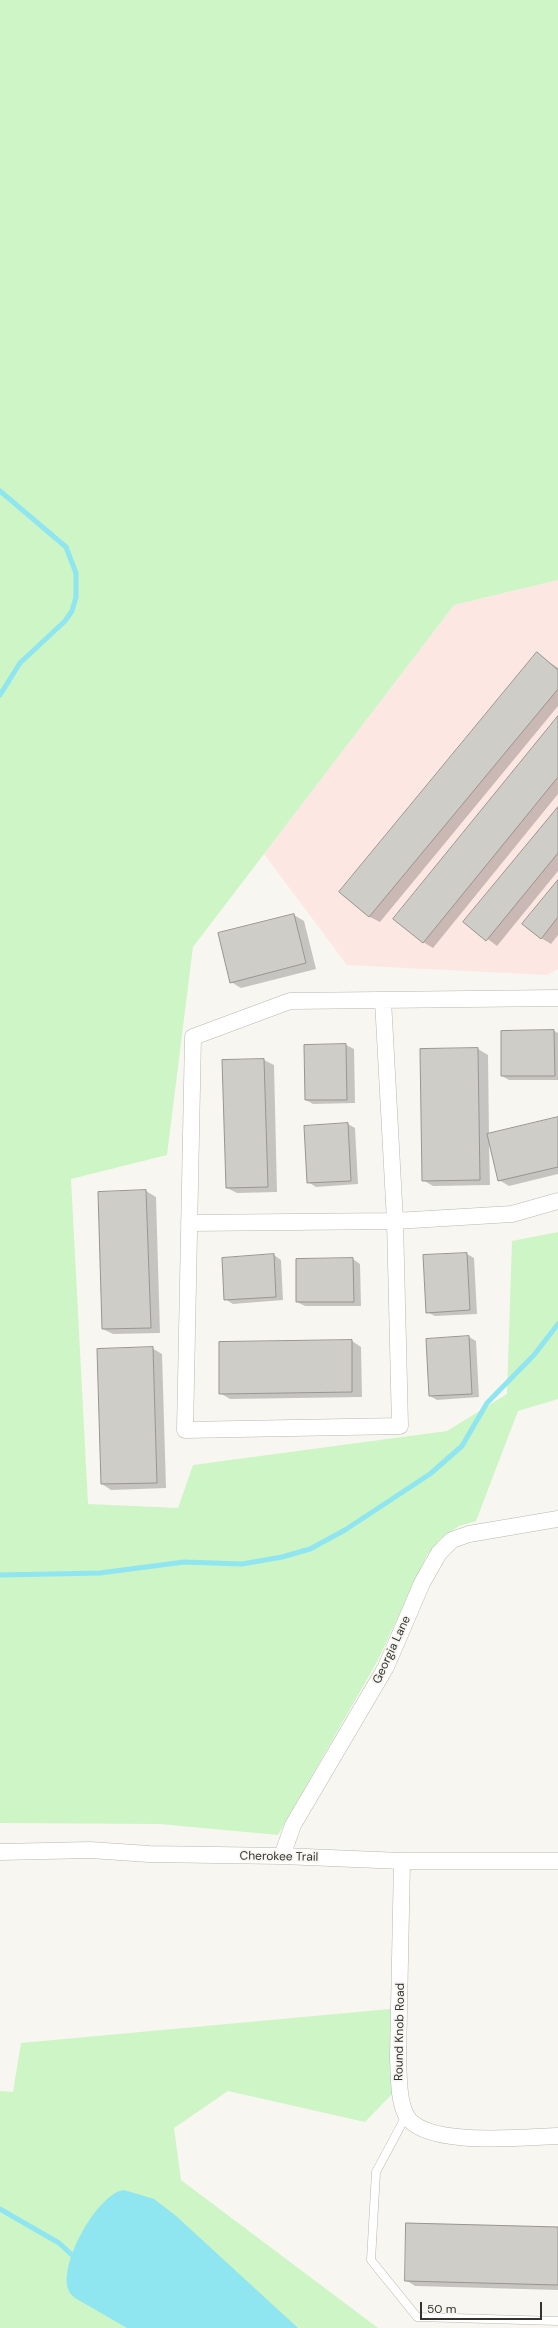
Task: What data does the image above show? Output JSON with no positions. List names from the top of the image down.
{
  "streets": {
    "street": ["Georgia Lane", "Cherokee Trail", "Round Knob Road"]
  },
  "crossings": [
    ["Georgia Lane", "Cherokee Trail"],
    ["Cherokee Trail", "Round Knob Road"]
  ],
  "scale_bar": "50 m"
}
